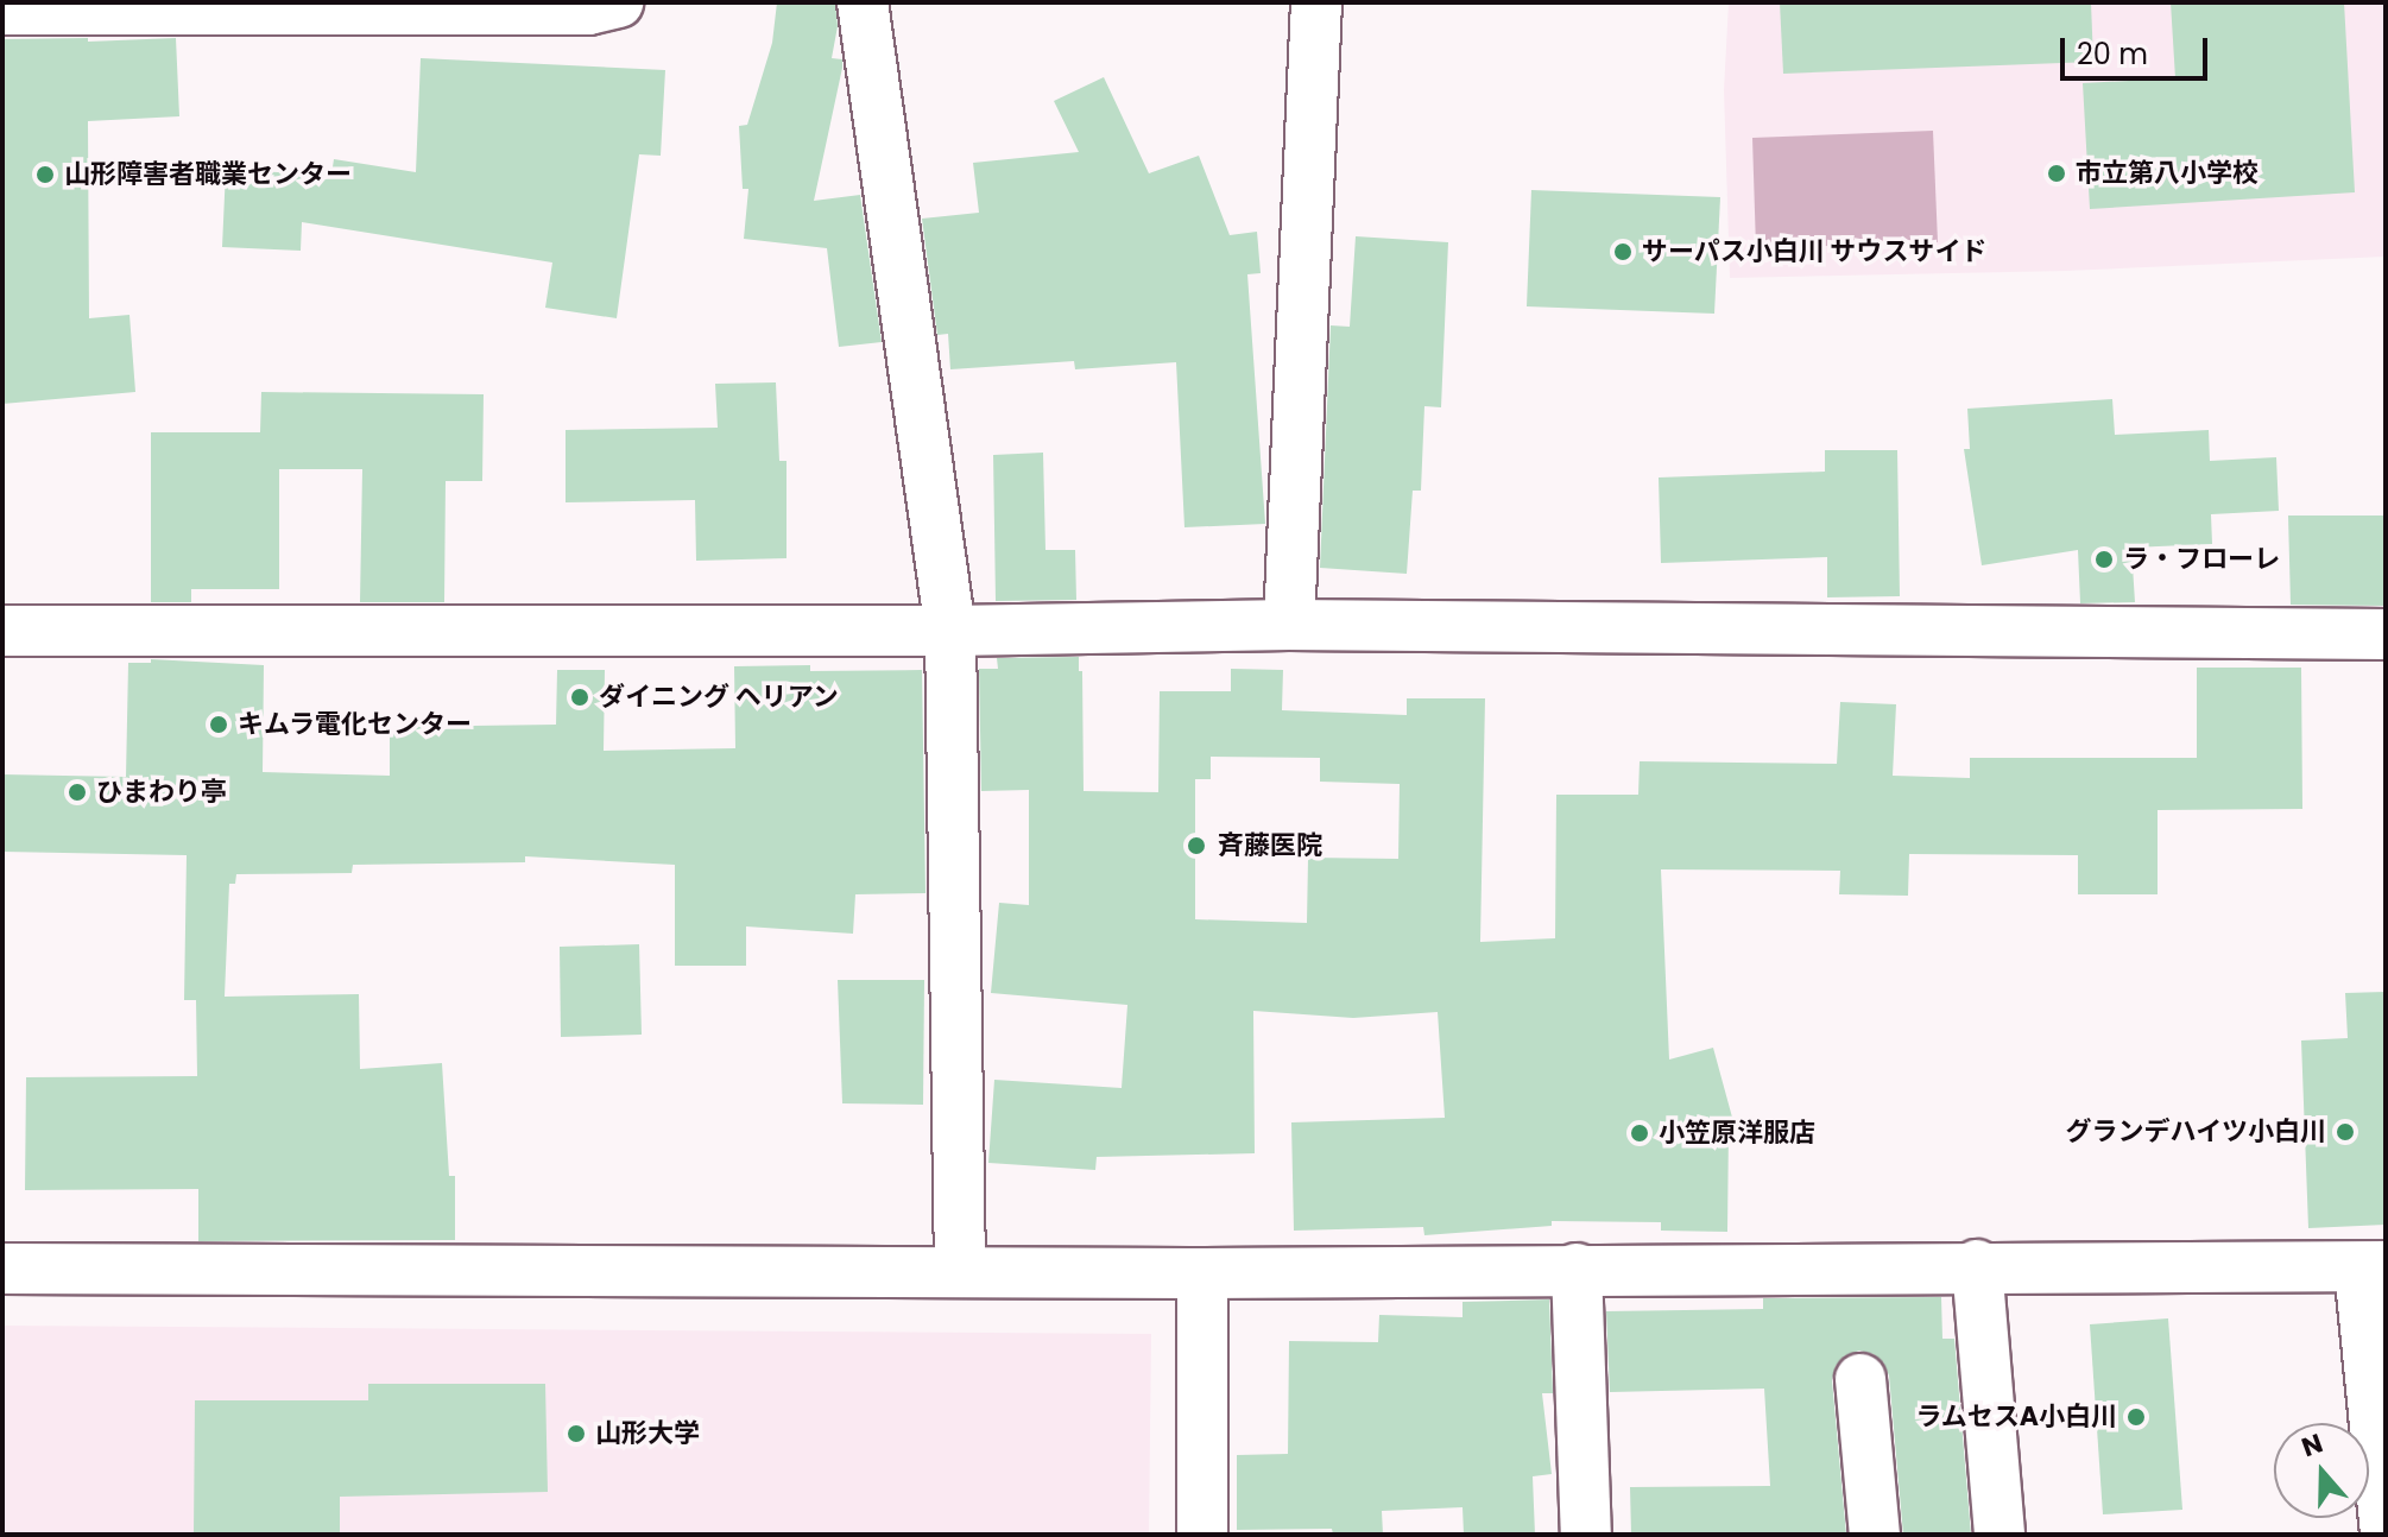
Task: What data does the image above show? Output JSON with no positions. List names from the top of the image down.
{
  "places": [
    "市立第八小学校",
    "山形障害者職業センター",
    "サーパス小白川 サウスサイド",
    "ラ・フローレ",
    "ダイニング ヘリアン",
    "キムラ電化センター",
    "ひまわり亭",
    "斉藤医院",
    "グランデハイツ小白川",
    "小笠原洋服店",
    "ラムセスA小白川",
    "山形大学"
  ],
  "scale_bar": "20 m",
  "north": "top"
}
